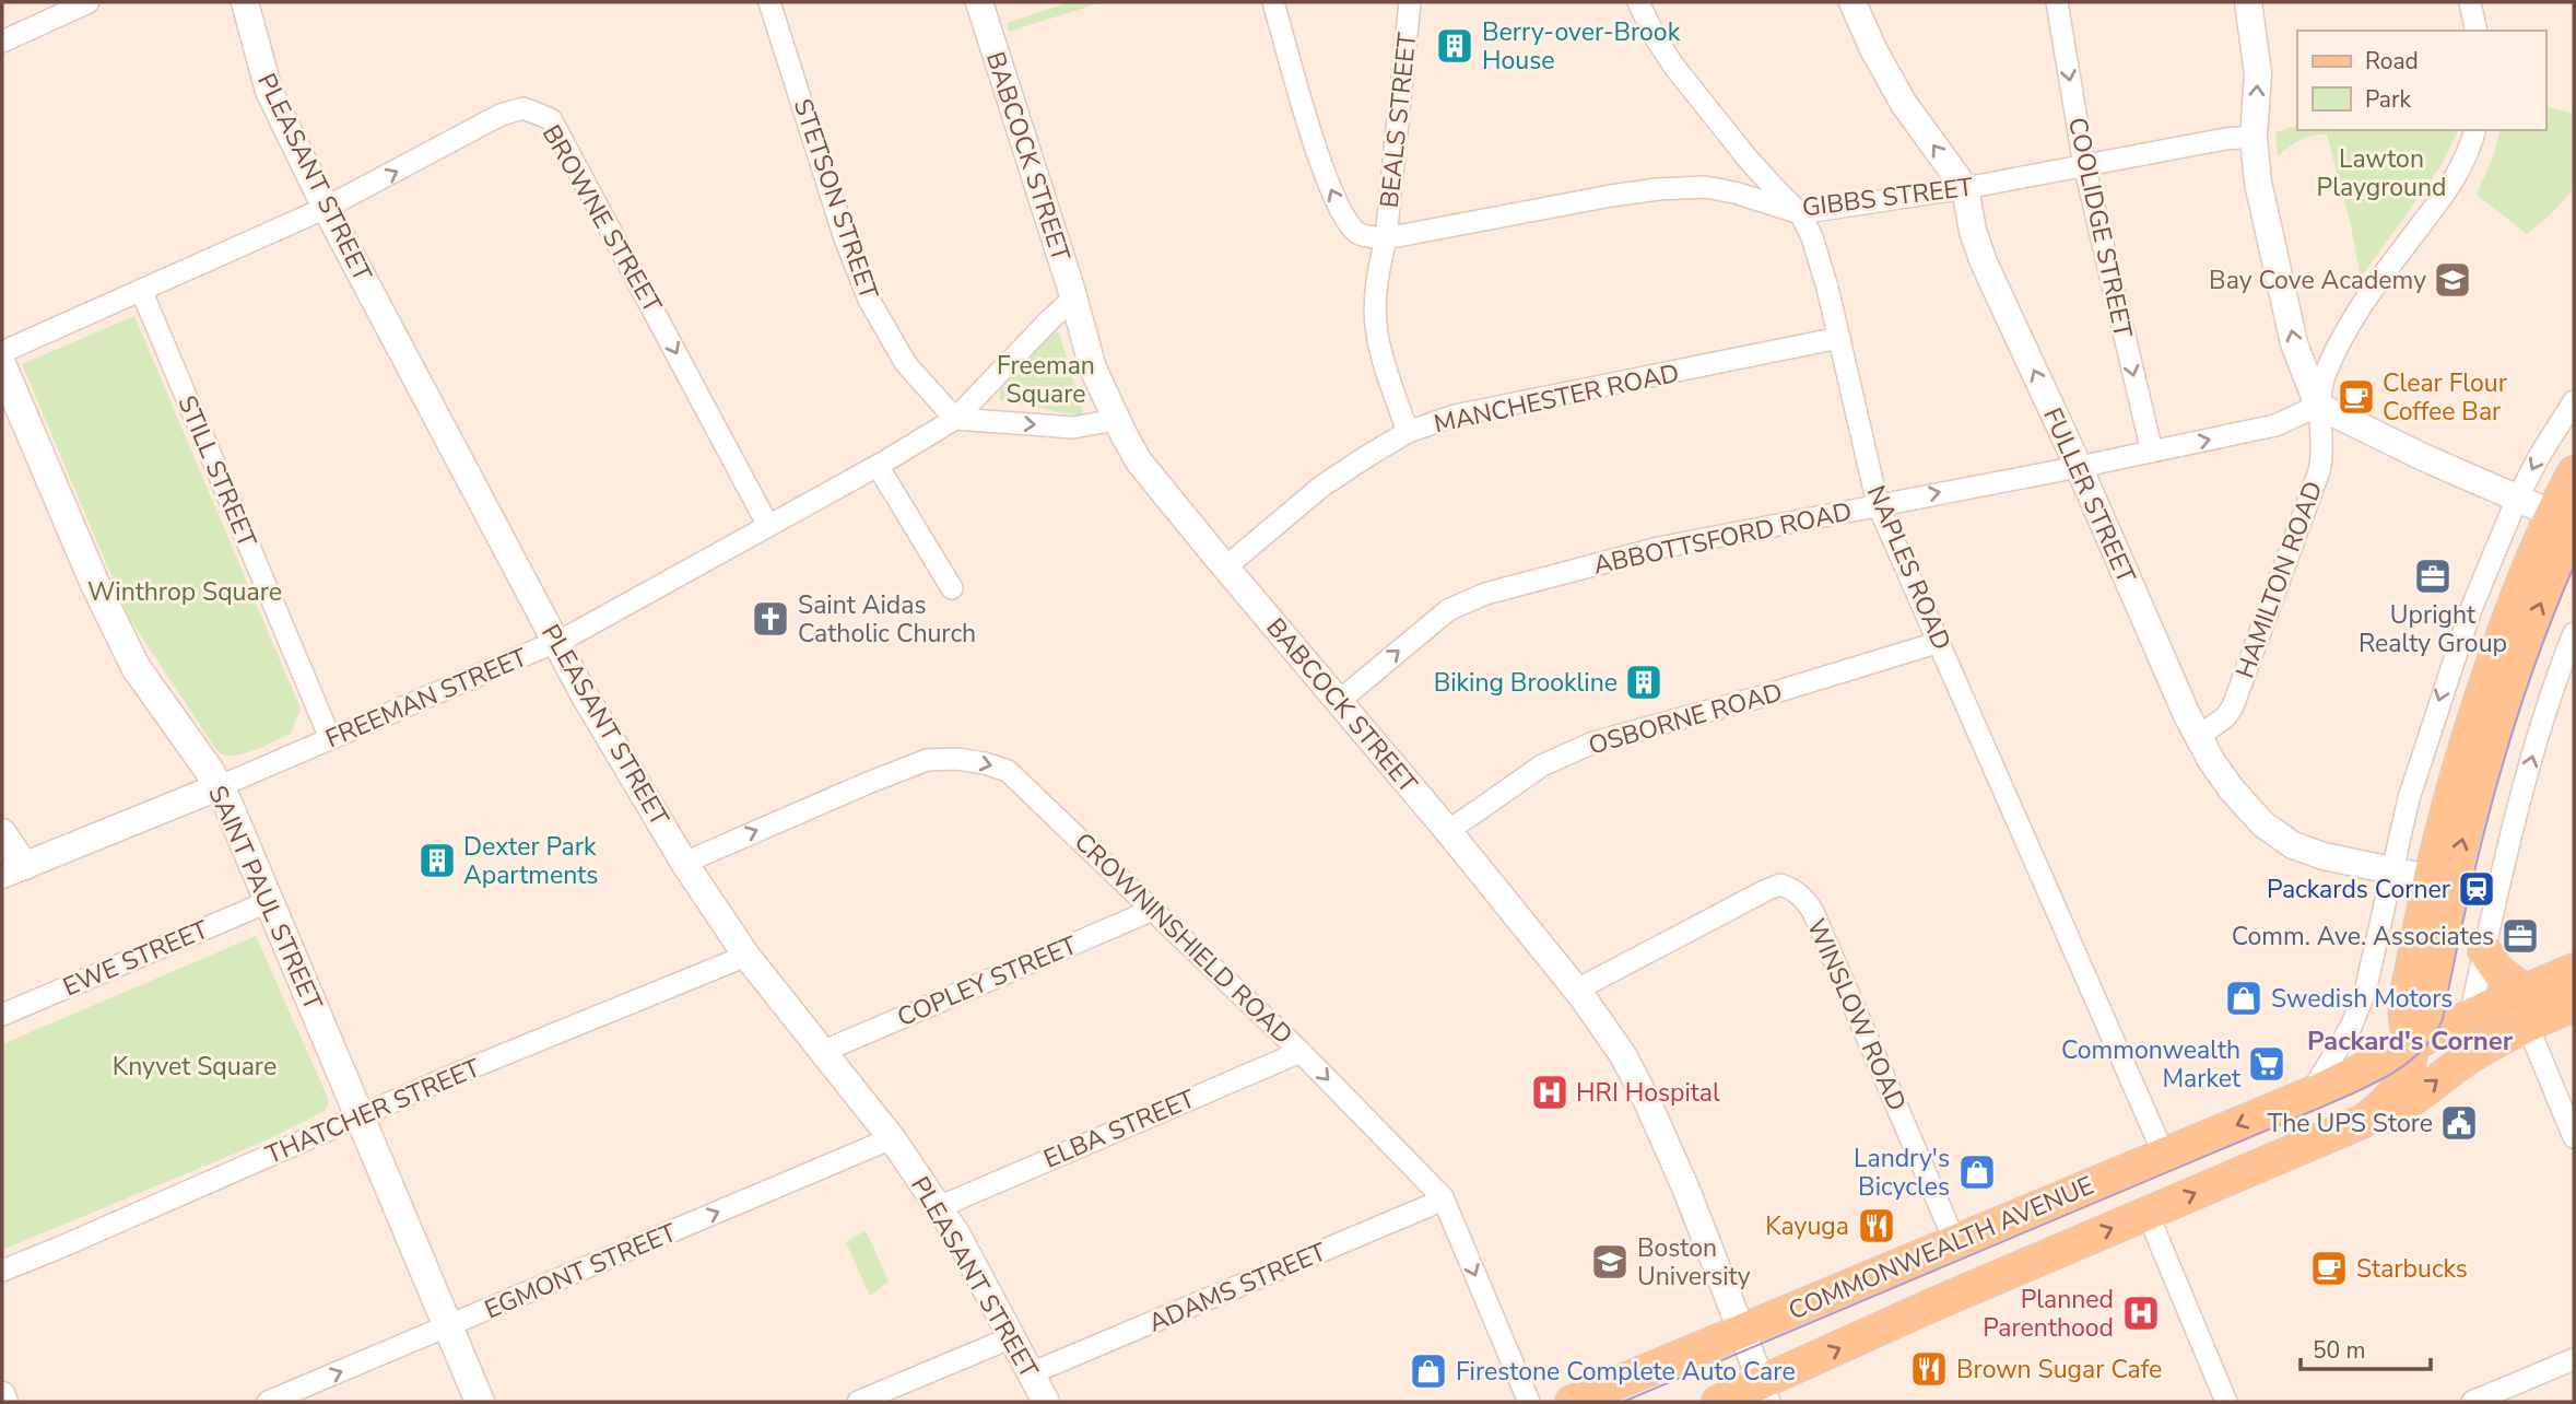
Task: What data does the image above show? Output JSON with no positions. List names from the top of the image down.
{
  "streets": {
    "main road": ["SAINT PAUL STREET", "COMMONWEALTH AVENUE"],
    "street": [
      "BEALS STREET",
      "BABCOCK STREET",
      "PLEASANT STREET",
      "GIBBS STREET",
      "STETSON STREET",
      "BROWNE STREET",
      "COOLIDGE STREET",
      "MANCHESTER ROAD",
      "STILL STREET",
      "FULLER STREET",
      "ABBOTTSFORD ROAD",
      "NAPLES ROAD",
      "HAMILTON ROAD",
      "FREEMAN STREET",
      "OSBORNE ROAD",
      "CROWNINSHIELD ROAD",
      "EWE STREET",
      "COPLEY STREET",
      "WINSLOW ROAD",
      "THATCHER STREET",
      "ELBA STREET",
      "EGMONT STREET",
      "ADAMS STREET"
    ]
  },
  "crossings": [
    ["BEALS STREET", "GIBBS STREET"],
    ["BEALS STREET", "MANCHESTER ROAD"],
    ["BABCOCK STREET", "MANCHESTER ROAD"],
    ["BABCOCK STREET", "ABBOTTSFORD ROAD"],
    ["BABCOCK STREET", "FREEMAN STREET"],
    ["BABCOCK STREET", "OSBORNE ROAD"],
    ["BABCOCK STREET", "WINSLOW ROAD"],
    ["BABCOCK STREET", "COMMONWEALTH AVENUE"],
    ["PLEASANT STREET", "BROWNE STREET"],
    ["PLEASANT STREET", "FREEMAN STREET"],
    ["PLEASANT STREET", "CROWNINSHIELD ROAD"],
    ["PLEASANT STREET", "COPLEY STREET"],
    ["PLEASANT STREET", "THATCHER STREET"],
    ["PLEASANT STREET", "ELBA STREET"],
    ["PLEASANT STREET", "EGMONT STREET"],
    ["PLEASANT STREET", "ADAMS STREET"],
    ["GIBBS STREET", "COOLIDGE STREET"],
    ["GIBBS STREET", "FULLER STREET"],
    ["GIBBS STREET", "NAPLES ROAD"],
    ["STETSON STREET", "FREEMAN STREET"],
    ["BROWNE STREET", "STILL STREET"],
    ["BROWNE STREET", "FREEMAN STREET"],
    ["COOLIDGE STREET", "ABBOTTSFORD ROAD"],
    ["MANCHESTER ROAD", "NAPLES ROAD"],
    ["STILL STREET", "FREEMAN STREET"],
    ["FULLER STREET", "ABBOTTSFORD ROAD"],
    ["FULLER STREET", "HAMILTON ROAD"],
    ["FULLER STREET", "COMMONWEALTH AVENUE"],
    ["ABBOTTSFORD ROAD", "NAPLES ROAD"],
    ["ABBOTTSFORD ROAD", "HAMILTON ROAD"],
    ["NAPLES ROAD", "OSBORNE ROAD"],
    ["NAPLES ROAD", "COMMONWEALTH AVENUE"],
    ["FREEMAN STREET", "SAINT PAUL STREET"],
    ["SAINT PAUL STREET", "EWE STREET"],
    ["SAINT PAUL STREET", "THATCHER STREET"],
    ["SAINT PAUL STREET", "EGMONT STREET"],
    ["CROWNINSHIELD ROAD", "COPLEY STREET"],
    ["CROWNINSHIELD ROAD", "ELBA STREET"],
    ["CROWNINSHIELD ROAD", "ADAMS STREET"],
    ["WINSLOW ROAD", "COMMONWEALTH AVENUE"]
  ],
  "one_way": [
    "FULLER STREET",
    "ABBOTTSFORD ROAD",
    "CROWNINSHIELD ROAD",
    "EGMONT STREET"
  ],
  "districts": ["Packard's Corner"],
  "parks": [
    "Lawton Playground",
    "Freeman Square",
    "Winthrop Square",
    "Knyvet Square"
  ],
  "places": {
    "building": ["Berry-over-Brook House", "Biking Brookline", "Dexter Park Apartments"],
    "school or university": ["Bay Cove Academy", "Boston University"],
    "cafe": ["Clear Flour Coffee Bar", "Starbucks"],
    "office": ["Upright Realty Group", "Comm. Ave. Associates"],
    "church": ["Saint Aidas Catholic Church"],
    "station": ["Packards Corner"],
    "shop": ["Swedish Motors", "Landry's Bicycles", "Firestone Complete Auto Care"],
    "supermarket": ["Commonwealth Market"],
    "hospital": ["HRI Hospital", "Planned Parenthood"],
    "public building": ["The UPS Store"],
    "restaurant": ["Kayuga", "Brown Sugar Cafe"]
  },
  "legend": ["Road", "Park"],
  "scale_bar": "50 m"
}
